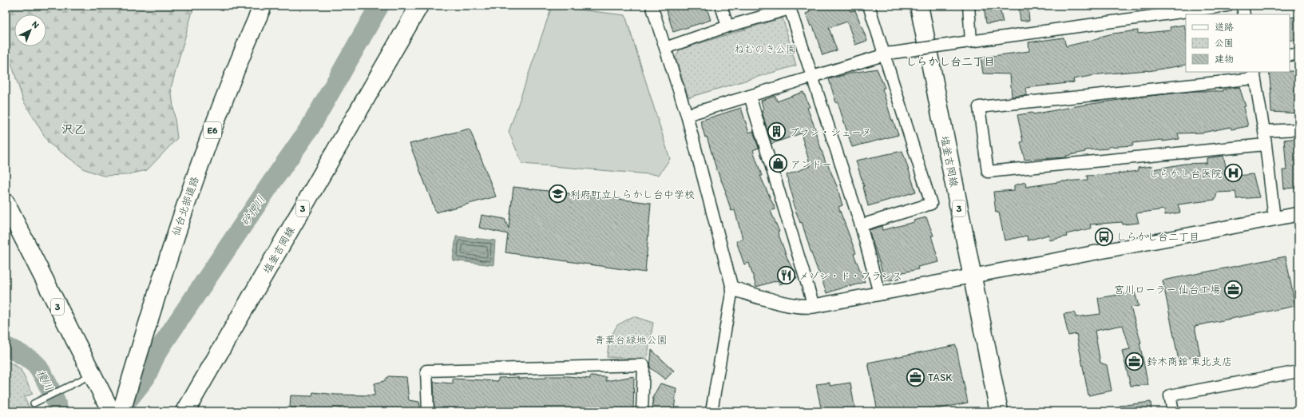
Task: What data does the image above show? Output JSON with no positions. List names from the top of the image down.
{
  "streets": {
    "main road": [
      "E6",
      "塩釜吉岡線",
      "仙台北部道路",
      "3"
    ]
  },
  "districts": ["しらかし台二丁目", "沢乙"],
  "water": ["砂押川", "榎川"],
  "parks": ["ねむのき公園", "青葉台緑地公園"],
  "places": {
    "building": ["ブラン・シェーヌ"],
    "shop": ["アンドー"],
    "hospital": ["しらかし台医院"],
    "school or university": ["利府町立しらかし台中学校"],
    "bus stop": ["しらかし台二丁目"],
    "restaurant": ["メゾン・ド・フランス"],
    "office": ["宮川ローラー 仙台工場", "鈴木商舘 東北支店", "TASK"]
  },
  "legend": ["道路", "公園", "建物"],
  "north": "top right"
}
